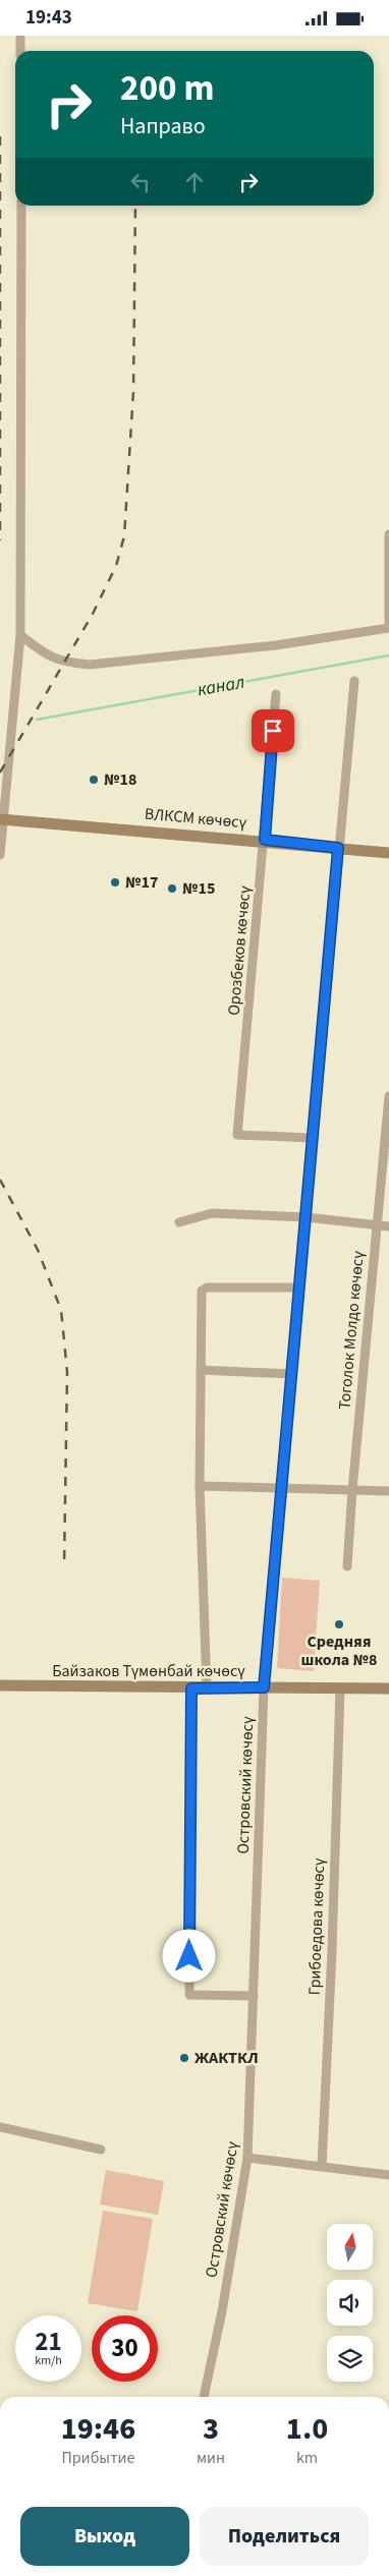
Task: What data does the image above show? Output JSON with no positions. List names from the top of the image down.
{
  "streets": {
    "main road": ["ВЛКСМ көчөсү", "Байзаков Түмөнбай көчөсү"],
    "street": [
      "Орозбеков көчөсү",
      "Тоголок Молдо көчөсү",
      "Островский көчөсү",
      "Грибоедова көчөсү"
    ]
  },
  "crossings": [
    ["ВЛКСМ көчөсү", "Орозбеков көчөсү"],
    ["ВЛКСМ көчөсү", "Островский көчөсү"],
    ["Орозбеков көчөсү", "Островский көчөсү"],
    ["Байзаков Түмөнбай көчөсү", "Островский көчөсү"],
    ["Байзаков Түмөнбай көчөсү", "Грибоедова көчөсү"]
  ],
  "water": ["канал"],
  "places": [
    "№18",
    "№17",
    "№15",
    "Средняя школа №8",
    "ЖАКТКЛ"
  ],
  "north": "top",
  "page": {
    "status": "19:43",
    "turn": ["200 m", "Направо"],
    "speed": "21 km/h",
    "limit": "30",
    "eta": [
      "19:46",
      "Прибытие",
      "3",
      "мин",
      "1.0",
      "km"
    ],
    "buttons": ["Выход", "Поделиться"]
  }
}
